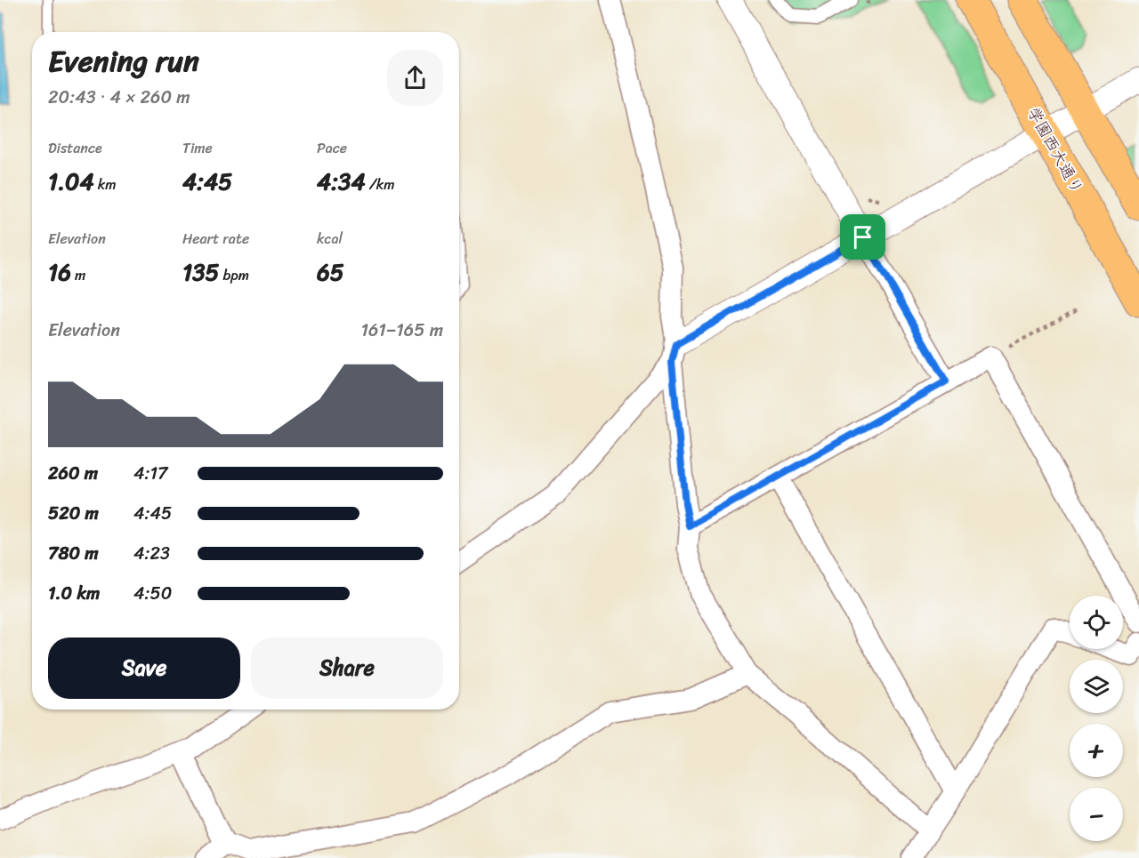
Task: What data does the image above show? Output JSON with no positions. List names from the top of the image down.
{
  "streets": {
    "highway": ["学園西大通り"]
  },
  "page": {
    "heading": ["Evening run", "20:43 · 4 × 260 m"],
    "stats": [
      ["Distance", "1.04 km"],
      ["Time", "4:45"],
      ["Pace", "4:34 /km"],
      ["Elevation", "16 m"],
      ["Heart rate", "135 bpm"],
      ["kcal", "65"]
    ],
    "chart": ["Elevation", "161–165 m"],
    "list": [
      {
        "name": "260 m",
        "note": "4:17"
      },
      {
        "name": "520 m",
        "note": "4:45"
      },
      {
        "name": "780 m",
        "note": "4:23"
      },
      {
        "name": "1.0 km",
        "note": "4:50"
      }
    ],
    "map_buttons": ["+", "−"],
    "buttons": ["Save", "Share"]
  }
}
